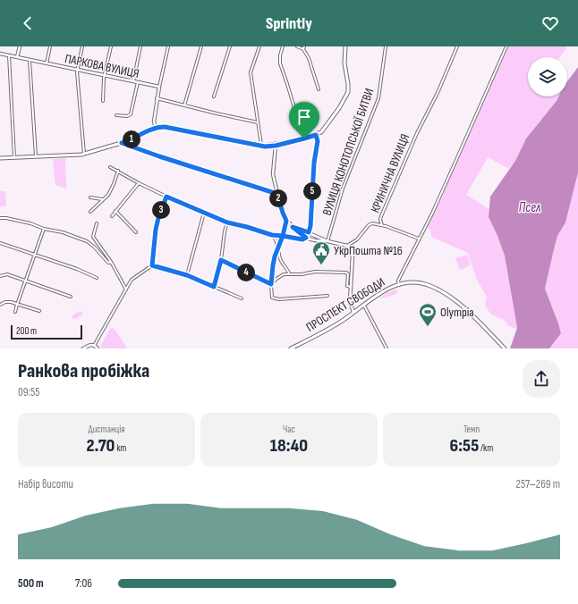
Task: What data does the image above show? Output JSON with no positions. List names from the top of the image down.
{
  "streets": {
    "main road": ["ПРОСПЕКТ СВОБОДИ"],
    "street": ["ПАРКОВА ВУЛИЦЯ", "ВУЛИЦЯ КОНОТОПСЬКОЇ БИТВИ", "КРИНИЧНА ВУЛИЦЯ"]
  },
  "water": ["Псел"],
  "places": {
    "public building": ["УкрПошта №16"],
    "sports": ["Olympia"]
  },
  "scale_bar": "200 m",
  "page": {
    "header": "Sprintly",
    "pins": [
      "1",
      "5",
      "2",
      "3",
      "4"
    ],
    "scale": "200 m",
    "heading": ["Ранкова пробіжка", "09:55"],
    "stats": [
      ["Дистанція", "2.70 km"],
      ["Час", "18:40"],
      ["Темп", "6:55 /km"]
    ],
    "chart": ["Набір висоти", "257–269 m"],
    "list": [
      {
        "name": "500 m",
        "note": "7:06"
      }
    ]
  }
}
